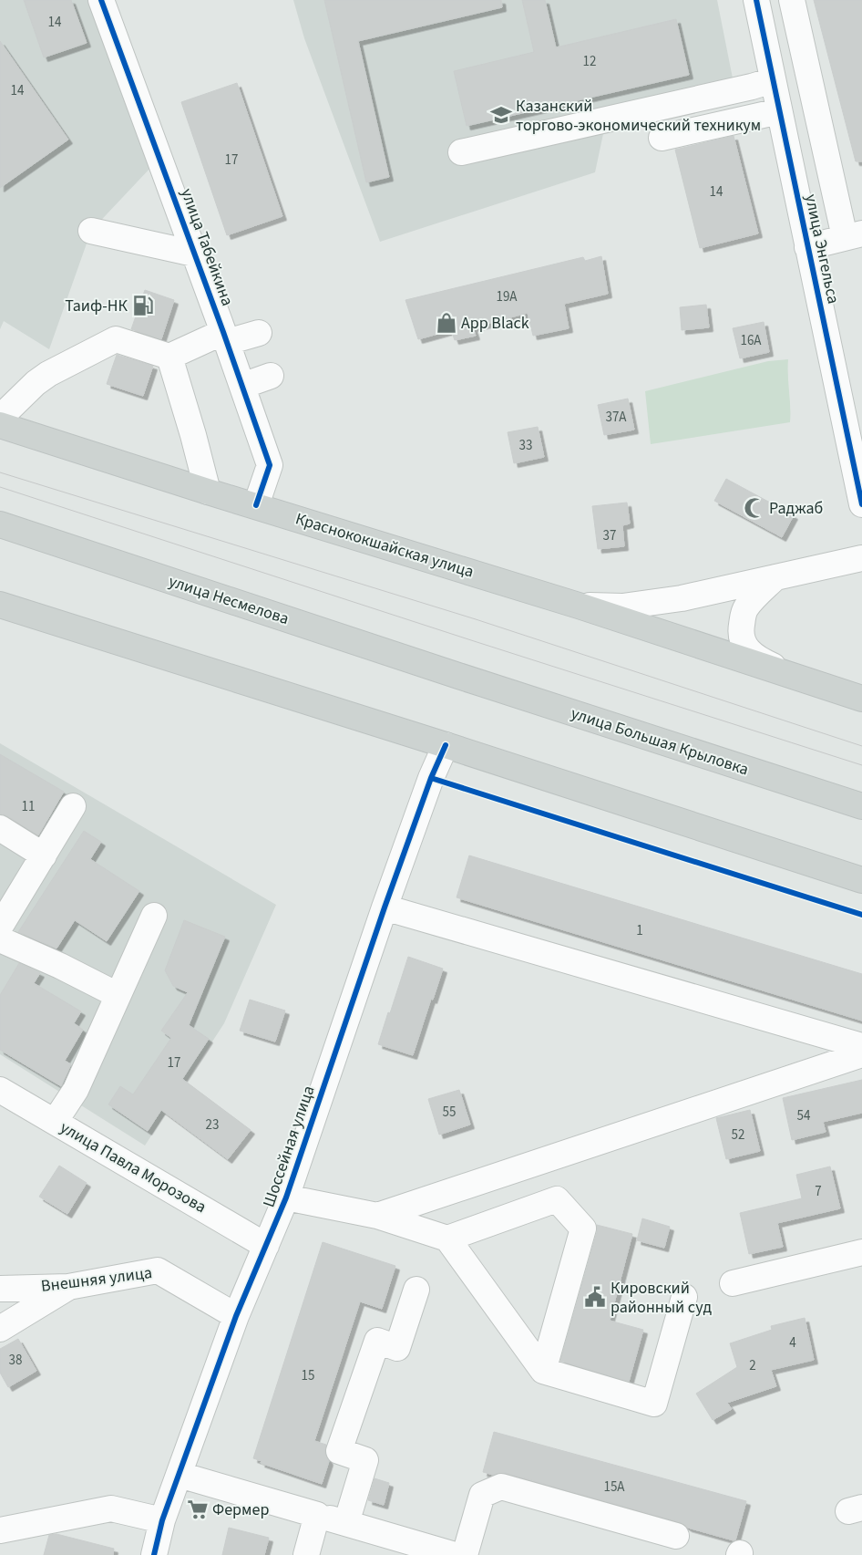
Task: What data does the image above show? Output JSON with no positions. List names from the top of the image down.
{
  "streets": {
    "main road": ["Краснококшайская улица", "улица Несмелова", "улица Большая Крыловка"],
    "street": [
      "улица Табейкина",
      "улица Энгельса",
      "Шоссейная улица",
      "улица Павла Морозова",
      "Внешняя улица"
    ]
  },
  "crossings": [
    ["улица Табейкина", "Краснококшайская улица"],
    ["улица Несмелова", "улица Большая Крыловка"],
    ["Шоссейная улица", "улица Павла Морозова"],
    ["Шоссейная улица", "Внешняя улица"]
  ],
  "places": {
    "school or university": ["Казанский торгово-экономический техникум"],
    "fuel station": ["Таиф-НК"],
    "shop": ["App Black"],
    "mosque": ["Раджаб"],
    "public building": ["Кировский районный суд"],
    "supermarket": ["Фермер"]
  },
  "house_numbers": [
    "14",
    "12",
    "14",
    "17",
    "14",
    "19А",
    "16А",
    "37А",
    "33",
    "37",
    "11",
    "1",
    "17",
    "55",
    "54",
    "23",
    "52",
    "7",
    "4",
    "38",
    "2",
    "15",
    "15А"
  ]
}
